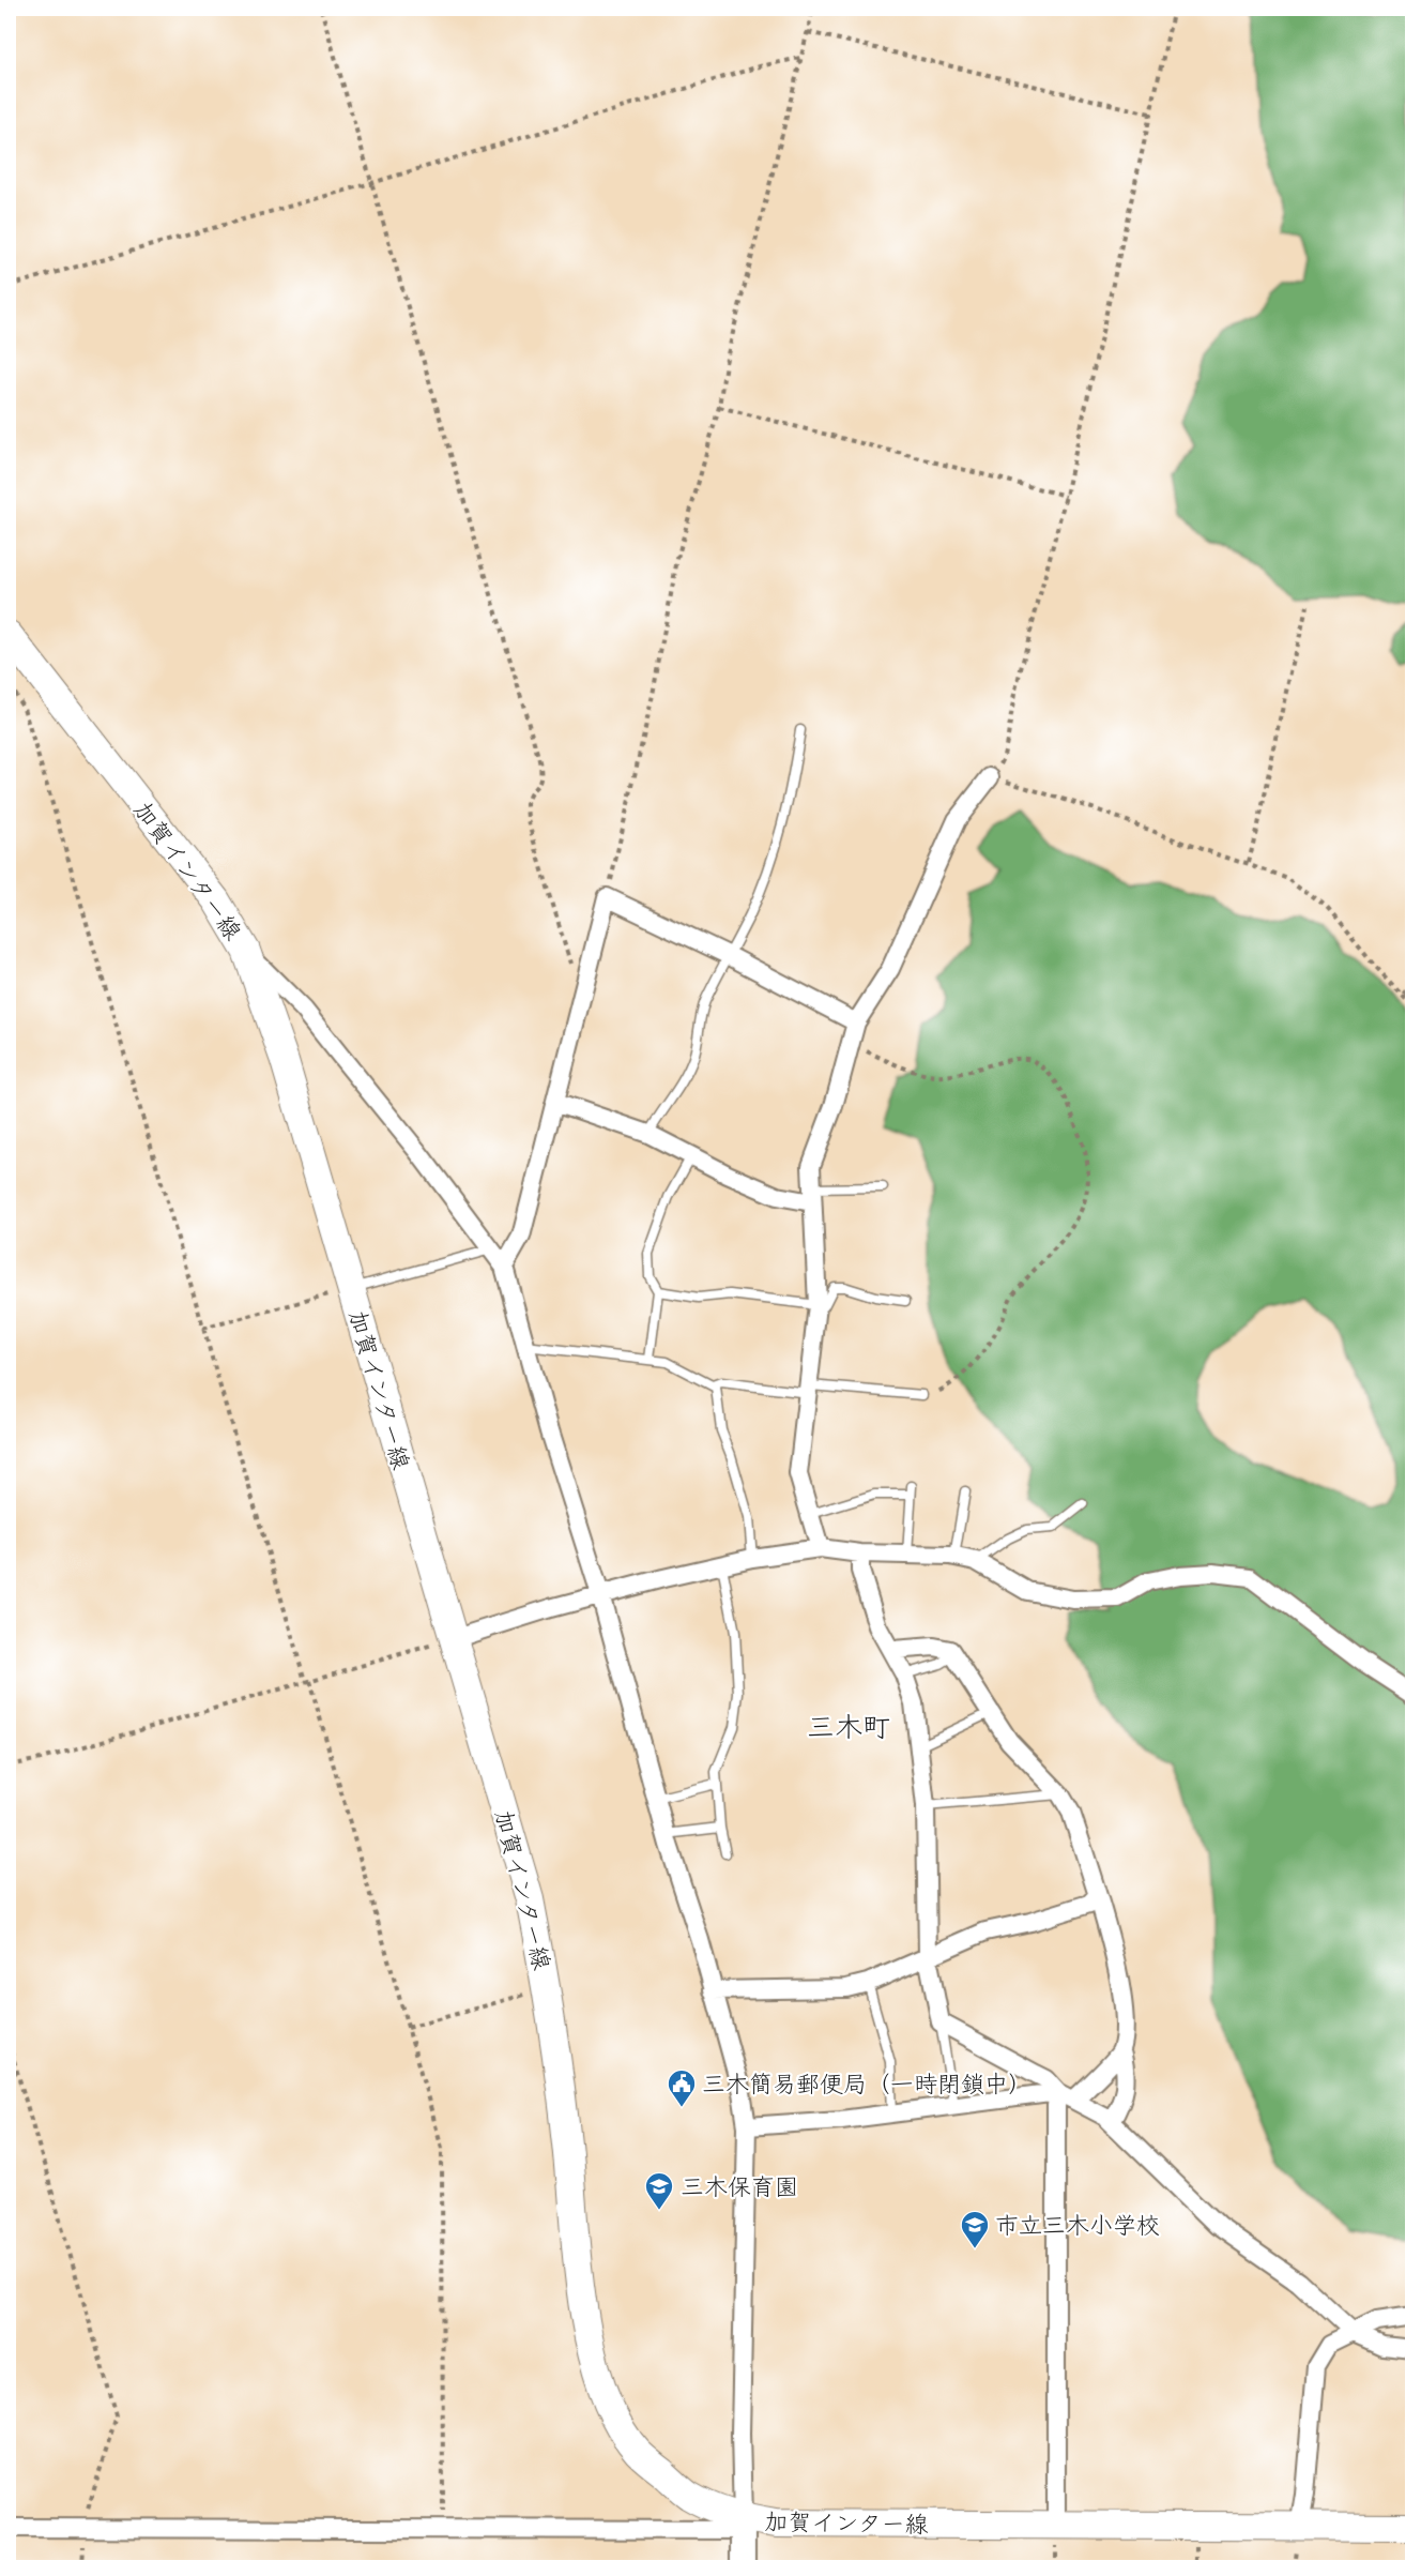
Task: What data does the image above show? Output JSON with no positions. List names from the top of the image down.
{
  "streets": {
    "main road": ["加賀インター線"]
  },
  "districts": ["三木町"],
  "places": {
    "public building": ["三木簡易郵便局（一時閉鎖中）"],
    "school or university": ["三木保育園", "市立三木小学校"]
  }
}
